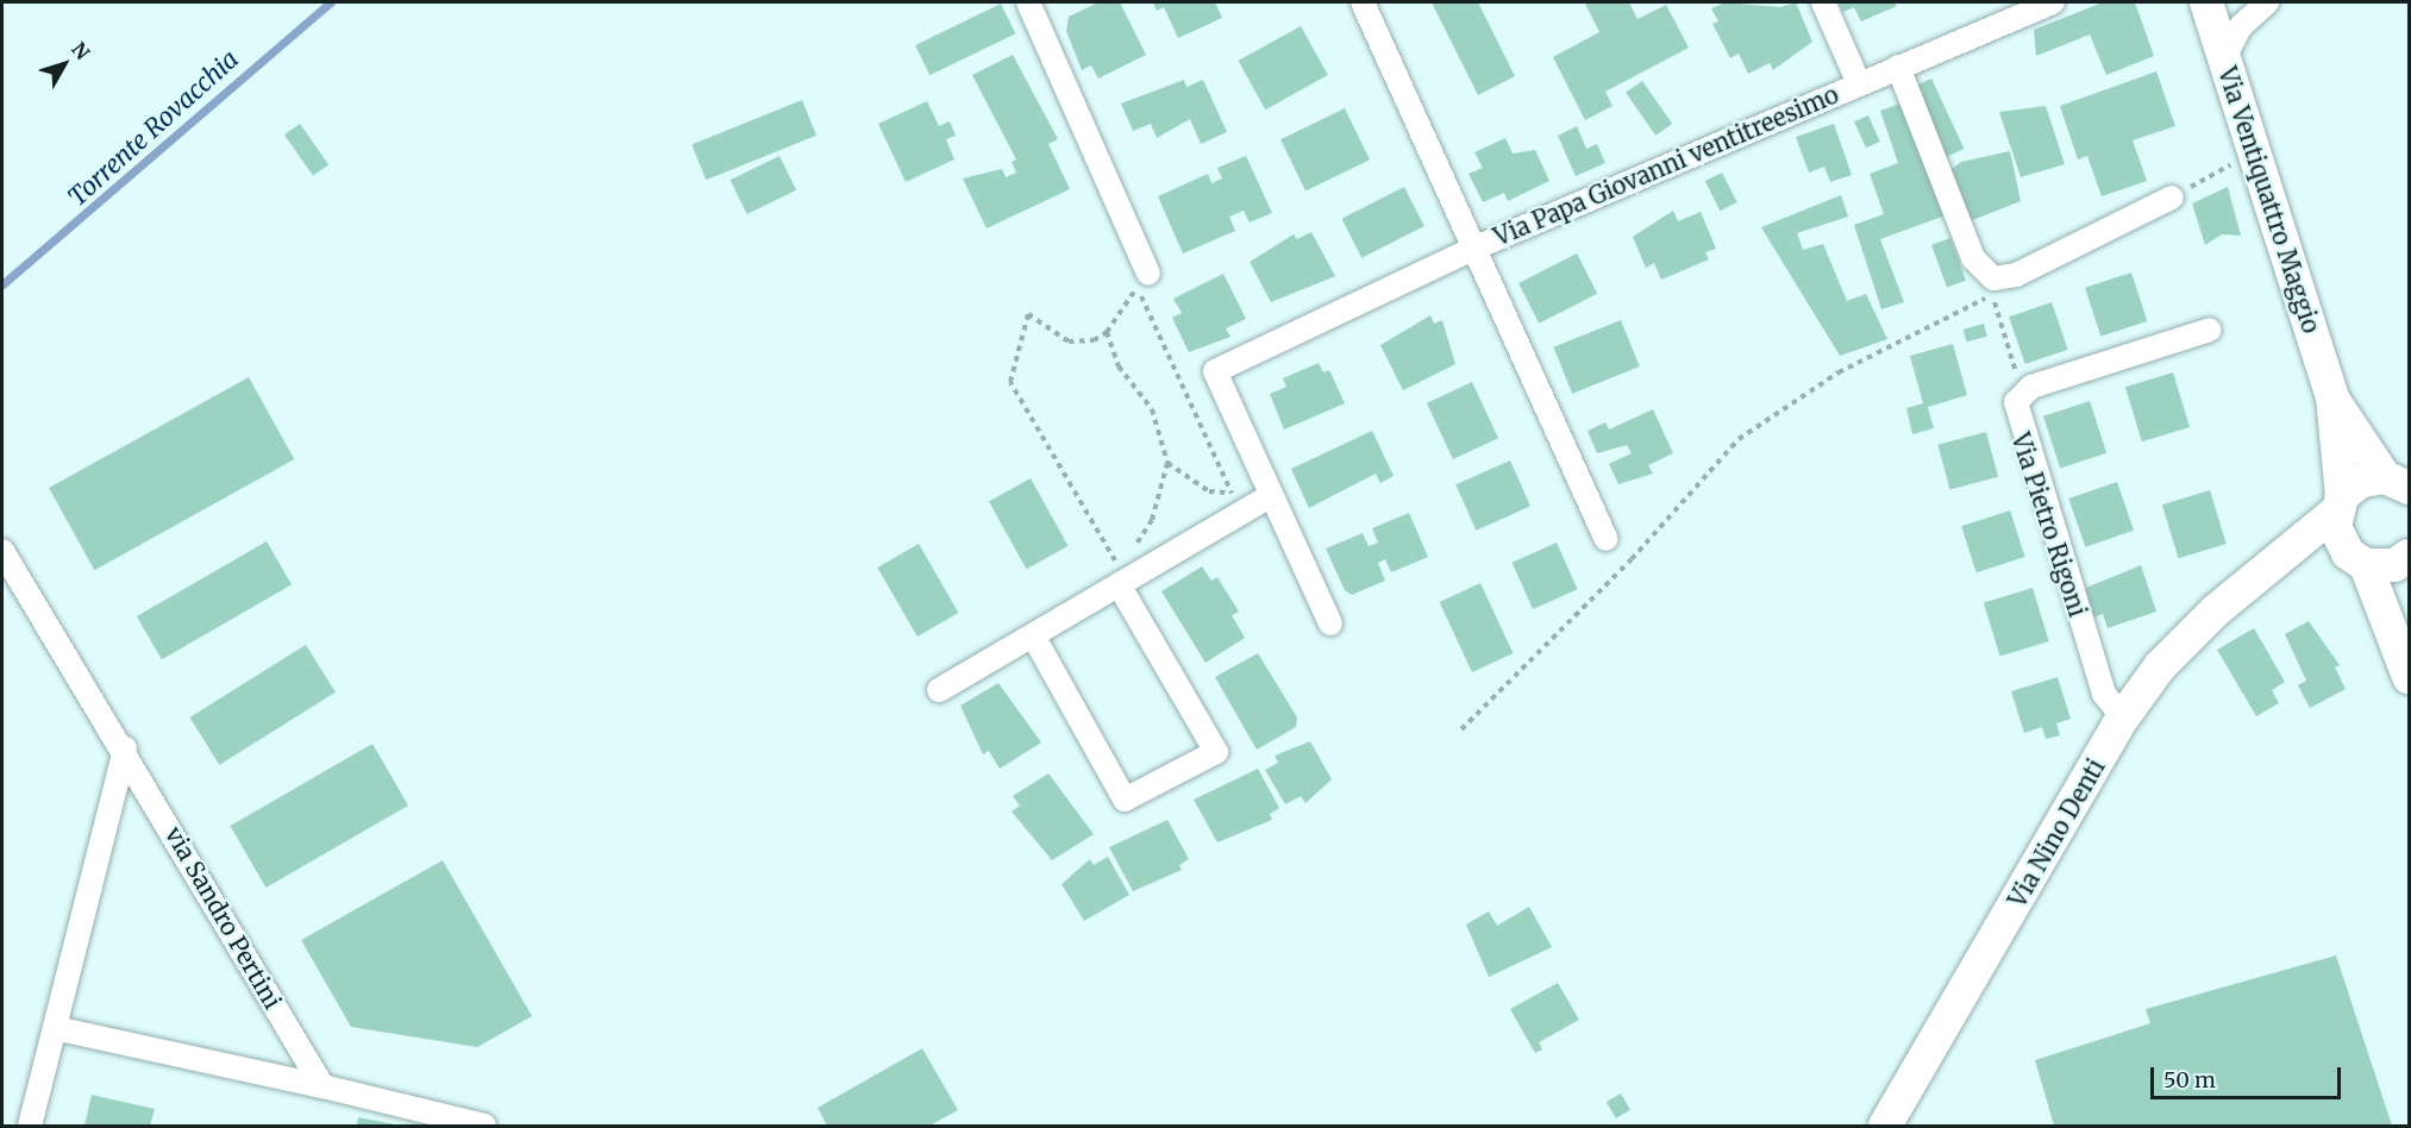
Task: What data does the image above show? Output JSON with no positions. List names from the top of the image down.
{
  "streets": {
    "main road": ["Via Ventiquattro Maggio", "Via Nino Denti"],
    "street": ["Via Papa Giovanni ventitreesimo", "Via Pietro Rigoni", "via Sandro Pertini"]
  },
  "crossings": [
    ["Via Pietro Rigoni", "Via Nino Denti"]
  ],
  "water": ["Torrente Rovacchia"],
  "scale_bar": "50 m",
  "north": "top right"
}
